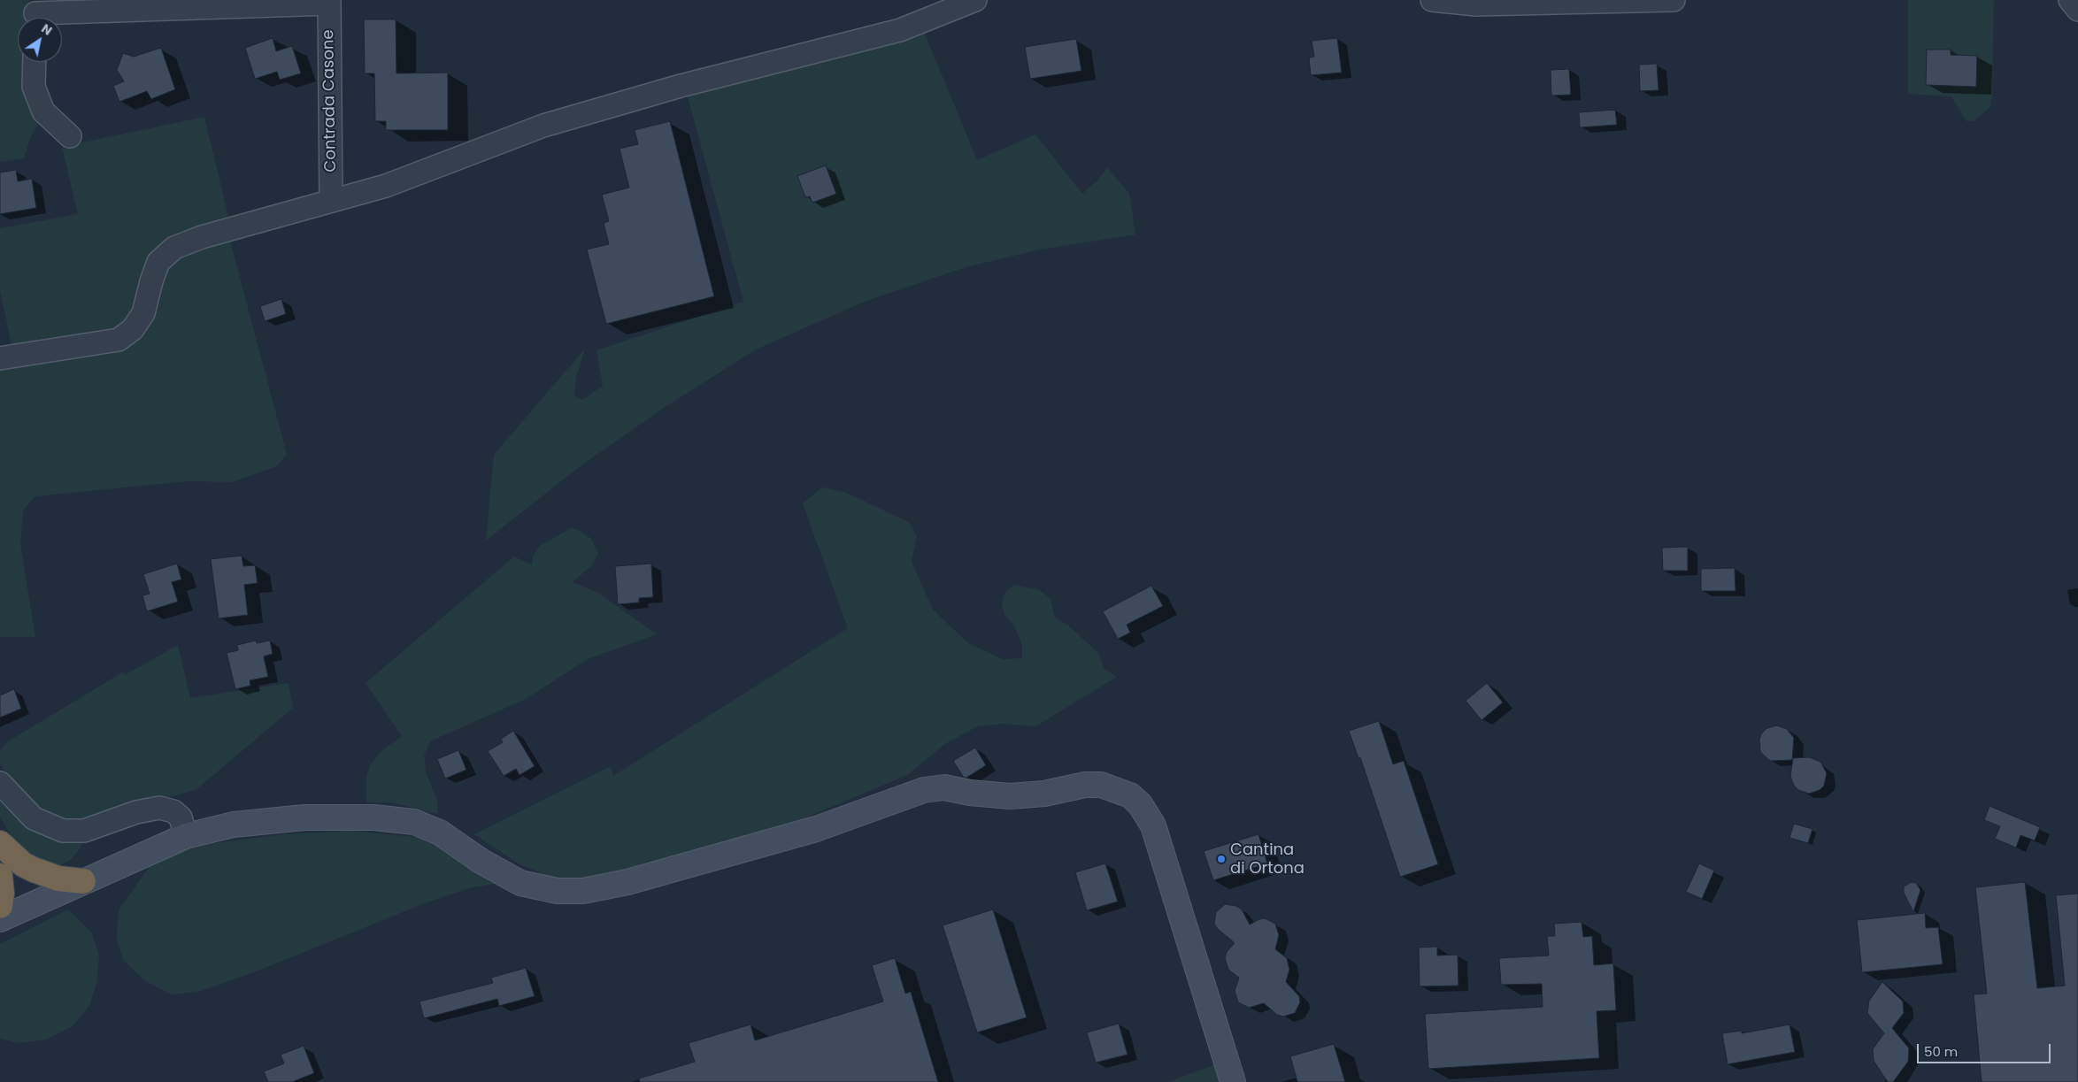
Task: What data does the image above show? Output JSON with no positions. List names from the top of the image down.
{
  "streets": {
    "street": ["Contrada Casone"]
  },
  "places": ["Cantina di Ortona"],
  "scale_bar": "50 m",
  "north": "top right"
}
